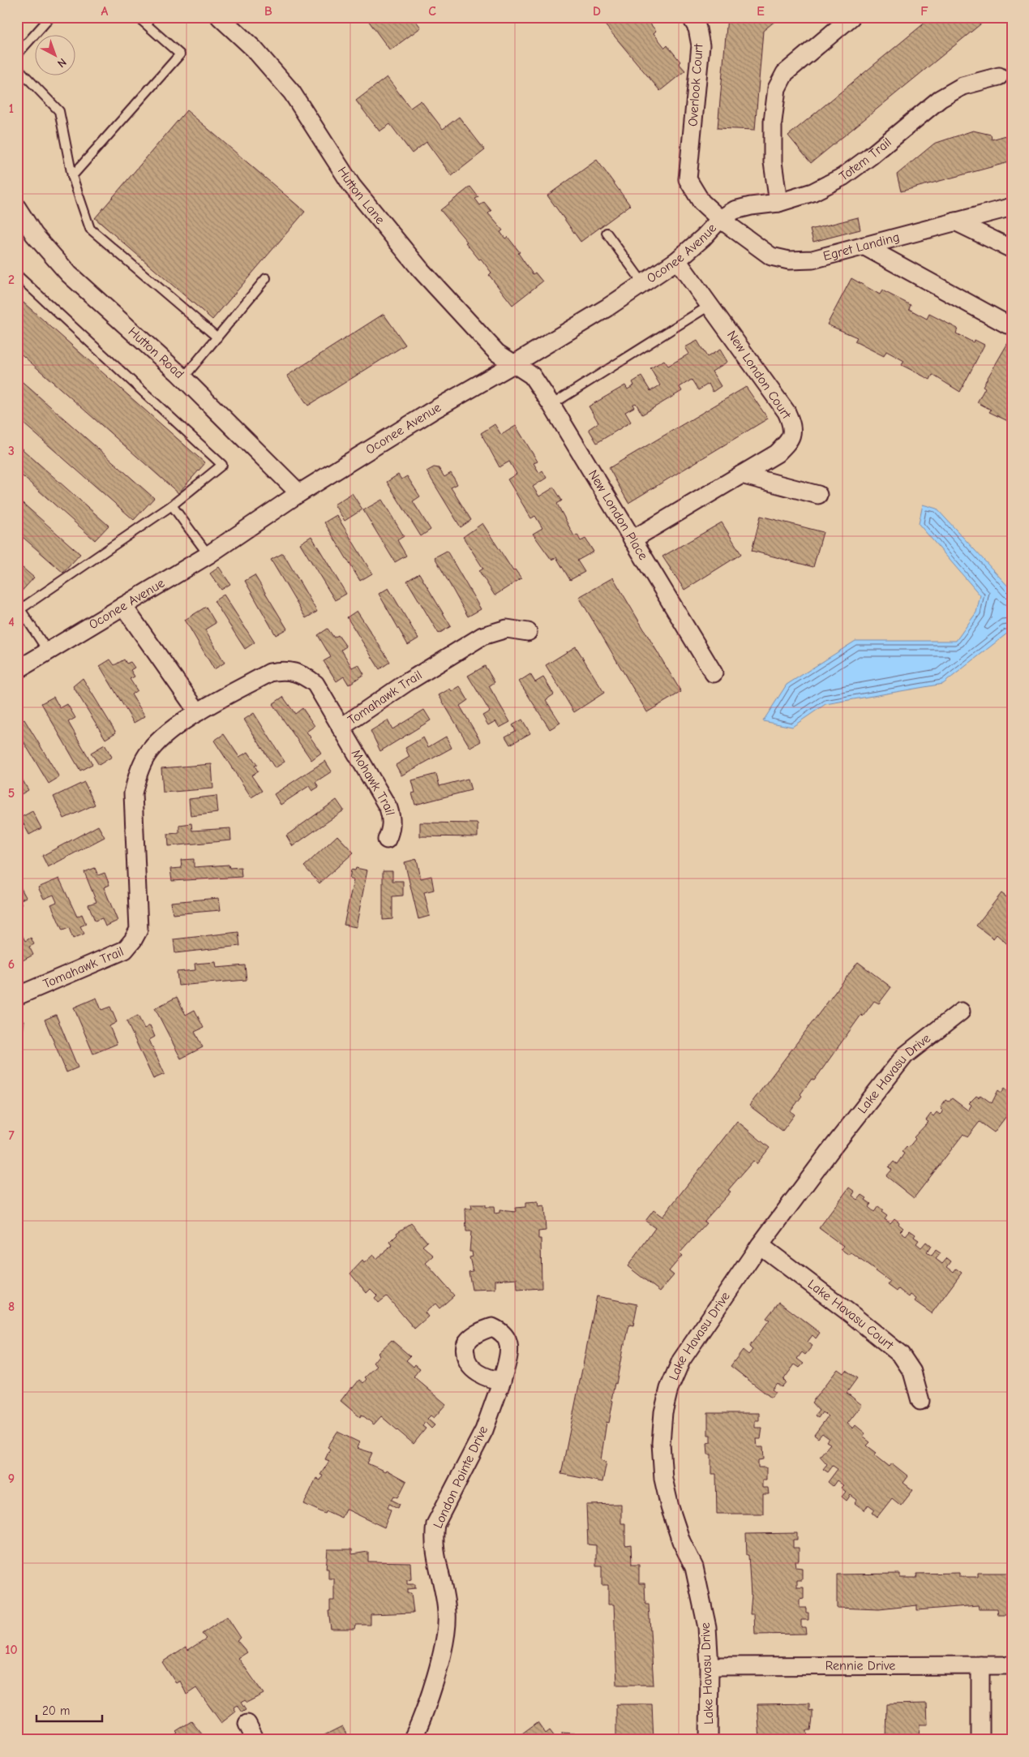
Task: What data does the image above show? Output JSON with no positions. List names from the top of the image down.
{
  "streets": {
    "street": [
      "Overlook Court",
      "Totem Trail",
      "Hutton Lane",
      "Egret Landing",
      "Oconee Avenue",
      "Hutton Road",
      "New London Court",
      "New London Place",
      "Tomahawk Trail",
      "Mohawk Trail",
      "Lake Havasu Drive",
      "Lake Havasu Court",
      "London Pointe Drive",
      "Rennie Drive"
    ]
  },
  "crossings": [
    ["Overlook Court", "Oconee Avenue"],
    ["Totem Trail", "Egret Landing"],
    ["Totem Trail", "Oconee Avenue"],
    ["Hutton Lane", "Oconee Avenue"],
    ["Hutton Lane", "New London Place"],
    ["Egret Landing", "Oconee Avenue"],
    ["Oconee Avenue", "Hutton Road"],
    ["Oconee Avenue", "New London Court"],
    ["Oconee Avenue", "New London Place"],
    ["New London Court", "New London Place"],
    ["Tomahawk Trail", "Mohawk Trail"],
    ["Lake Havasu Drive", "Lake Havasu Court"],
    ["Lake Havasu Drive", "Rennie Drive"]
  ],
  "scale_bar": "20 m",
  "north": "bottom right",
  "grid": {
    "columns": [
      "A",
      "B",
      "C",
      "D",
      "E",
      "F"
    ],
    "rows": [
      "1",
      "2",
      "3",
      "4",
      "5",
      "6",
      "7",
      "8",
      "9",
      "10"
    ]
  }
}
